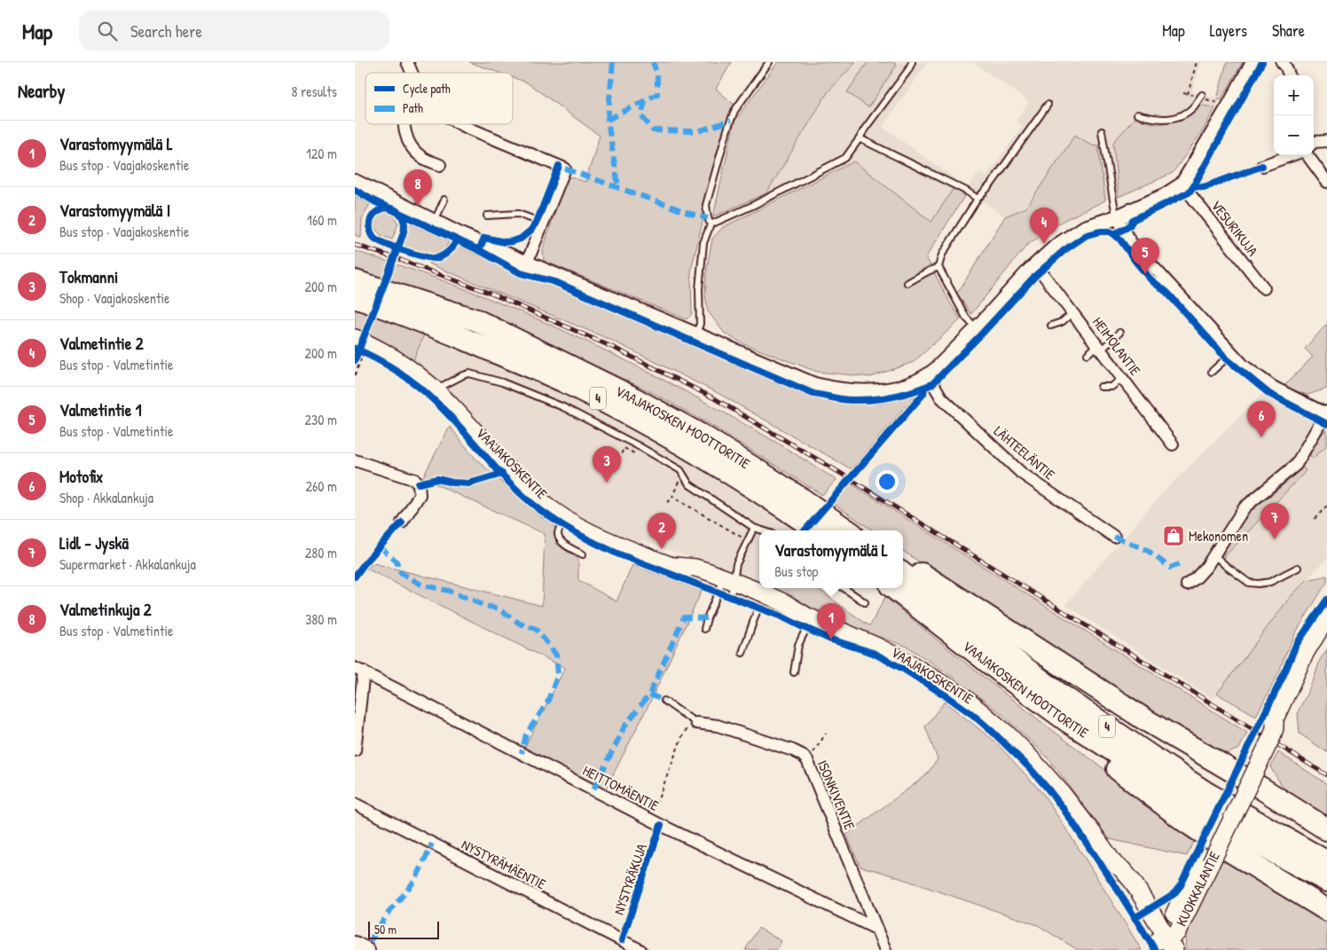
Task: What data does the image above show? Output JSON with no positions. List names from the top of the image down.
{
  "streets": {
    "highway": ["4", "VAAJAKOSKEN MOOTTORITIE"],
    "main road": ["VAAJAKOSKENTIE", "KUOKKALANTIE"],
    "street": [
      "VESURIKUJA",
      "HEIMOLANTIE",
      "LÄHTEELÄNTIE",
      "HEITTOMÄENTIE",
      "ISONKIVENTIE",
      "NYSTYRÄMÄENTIE"
    ],
    "cycle path": ["NYSTYRÄKUJA"]
  },
  "crossings": [
    ["VAAJAKOSKENTIE", "KUOKKALANTIE"],
    ["HEITTOMÄENTIE", "ISONKIVENTIE"]
  ],
  "places": {
    "shop": ["Mekonomen"]
  },
  "legend": ["Cycle path", "Path"],
  "scale_bar": "50 m",
  "page": {
    "header": "Map",
    "search": "Search here",
    "nav": ["Map", "Layers", "Share"],
    "heading": ["Nearby", "8 results"],
    "map_buttons": ["+", "−"],
    "list": [
      {
        "mark": "1",
        "name": "Varastomyymälä L",
        "note": "Bus stop · Vaajakoskentie",
        "value": "120 m"
      },
      {
        "mark": "2",
        "name": "Varastomyymälä I",
        "note": "Bus stop · Vaajakoskentie",
        "value": "160 m"
      },
      {
        "mark": "3",
        "name": "Tokmanni",
        "note": "Shop · Vaajakoskentie",
        "value": "200 m"
      },
      {
        "mark": "4",
        "name": "Valmetintie 2",
        "note": "Bus stop · Valmetintie",
        "value": "200 m"
      },
      {
        "mark": "5",
        "name": "Valmetintie 1",
        "note": "Bus stop · Valmetintie",
        "value": "230 m"
      },
      {
        "mark": "6",
        "name": "Motofix",
        "note": "Shop · Akkalankuja",
        "value": "260 m"
      },
      {
        "mark": "7",
        "name": "Lidl - Jyskä",
        "note": "Supermarket · Akkalankuja",
        "value": "280 m"
      },
      {
        "mark": "8",
        "name": "Valmetinkuja 2",
        "note": "Bus stop · Valmetintie",
        "value": "380 m"
      }
    ],
    "pins": [
      "8",
      "4",
      "5",
      "6",
      "3",
      "7",
      "2",
      "1"
    ],
    "popup": ["Varastomyymälä L", "Bus stop"],
    "scale": "50 m"
  }
}
